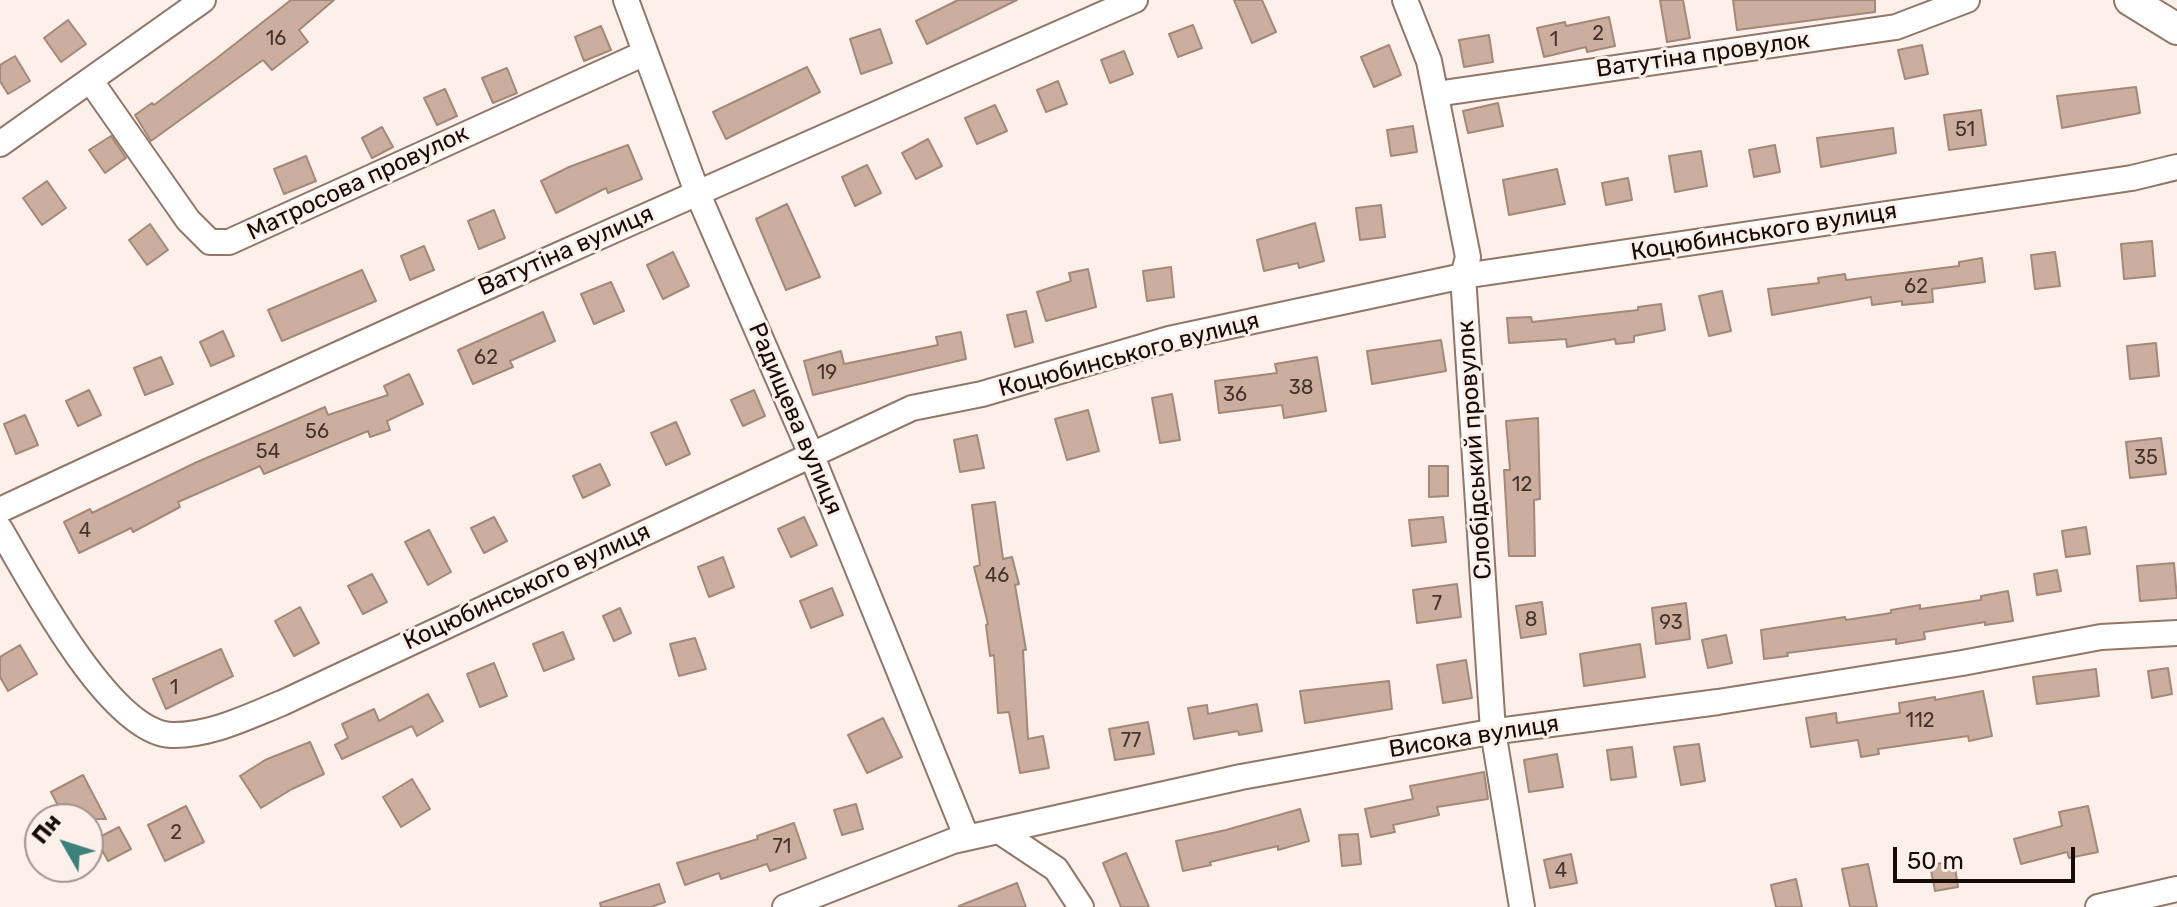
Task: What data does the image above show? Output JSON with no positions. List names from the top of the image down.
{
  "streets": {
    "street": [
      "Ватутіна провулок",
      "Матросова провулок",
      "Коцюбинського вулиця",
      "Ватутіна вулиця",
      "Радищева вулиця",
      "Слобідський провулок",
      "Висока вулиця"
    ]
  },
  "crossings": [
    ["Ватутіна провулок", "Слобідський провулок"],
    ["Матросова провулок", "Радищева вулиця"],
    ["Коцюбинського вулиця", "Радищева вулиця"],
    ["Коцюбинського вулиця", "Слобідський провулок"],
    ["Ватутіна вулиця", "Радищева вулиця"],
    ["Радищева вулиця", "Висока вулиця"],
    ["Слобідський провулок", "Висока вулиця"]
  ],
  "house_numbers": [
    "2",
    "16",
    "1",
    "51",
    "62",
    "62",
    "19",
    "38",
    "36",
    "56",
    "54",
    "35",
    "12",
    "4",
    "46",
    "7",
    "8",
    "93",
    "1",
    "112",
    "77",
    "2",
    "71",
    "4"
  ],
  "scale_bar": "50 m",
  "north": "top left"
}
